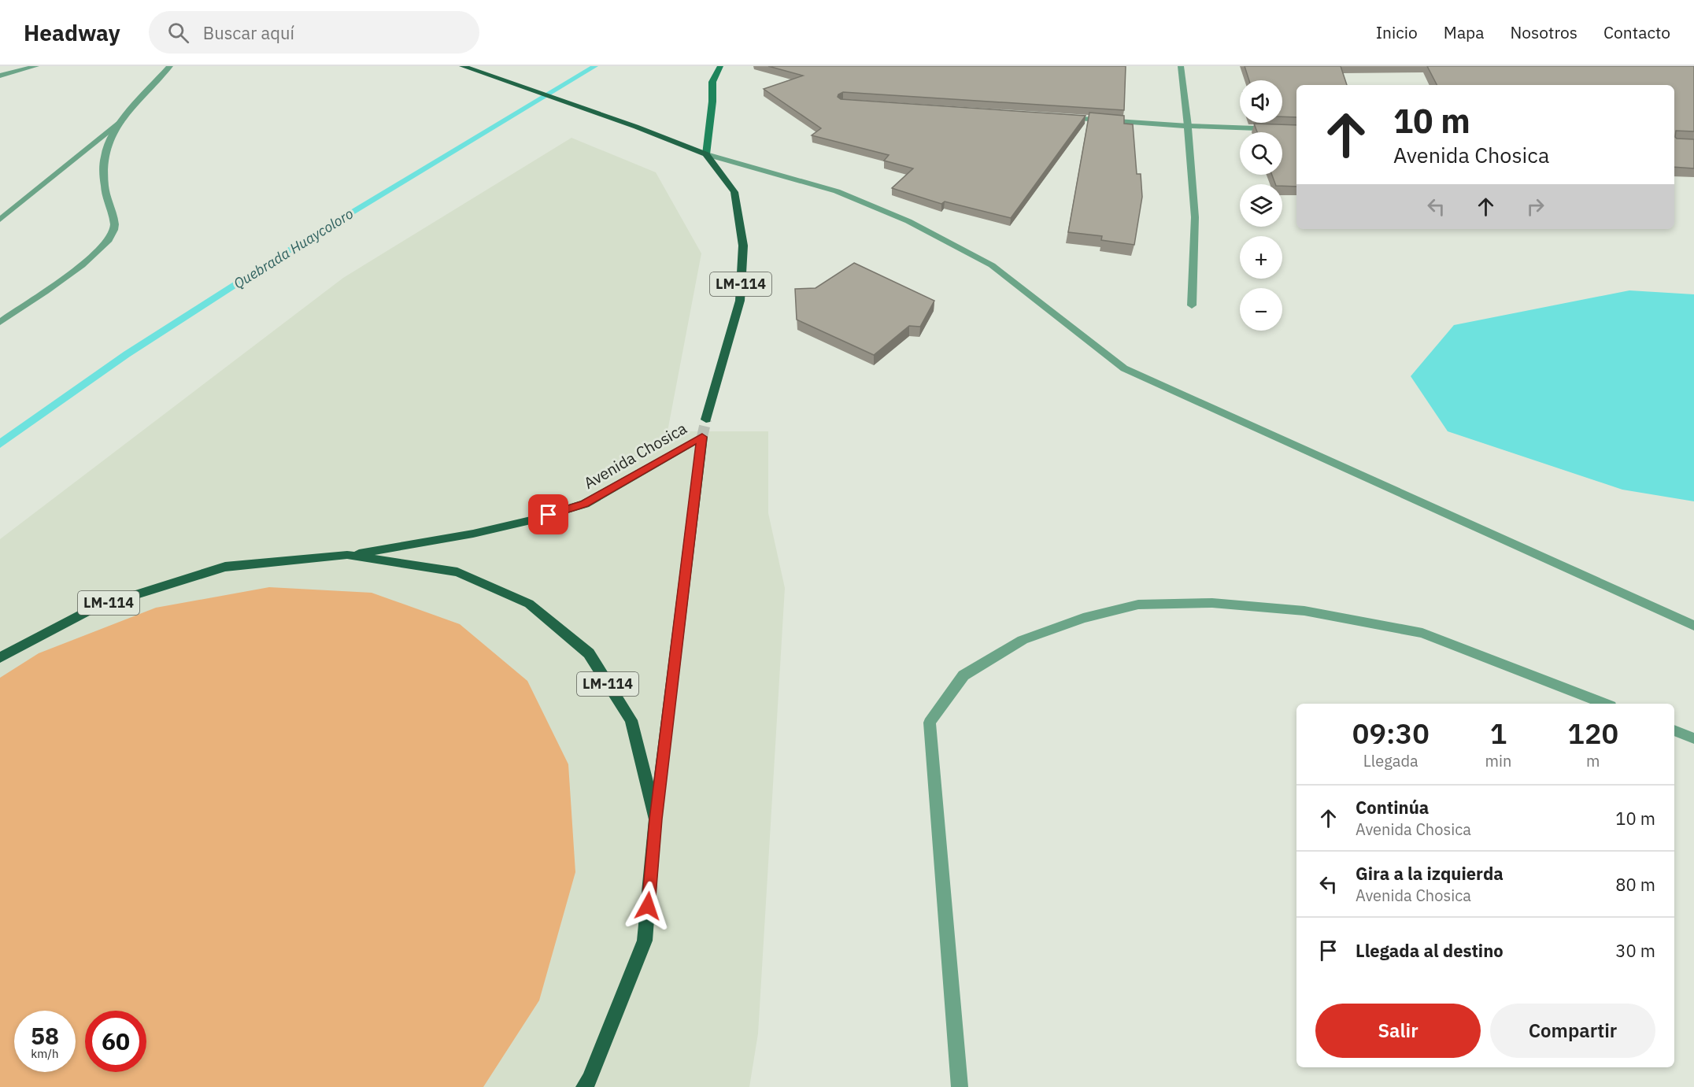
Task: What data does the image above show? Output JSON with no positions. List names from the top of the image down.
{
  "streets": {
    "main road": ["LM-114", "Avenida Chosica"]
  },
  "crossings": [
    ["LM-114", "Avenida Chosica"]
  ],
  "water": ["Quebrada Huaycoloro"],
  "page": {
    "header": "Headway",
    "search": "Buscar aquí",
    "nav": [
      "Inicio",
      "Mapa",
      "Nosotros",
      "Contacto"
    ],
    "map_buttons": ["+", "−"],
    "turn": ["10 m", "Avenida Chosica"],
    "eta": [
      "09:30",
      "Llegada",
      "1",
      "min",
      "120",
      "m"
    ],
    "list": [
      {
        "name": "Continúa",
        "note": "Avenida Chosica",
        "value": "10 m"
      },
      {
        "name": "Gira a la izquierda",
        "note": "Avenida Chosica",
        "value": "80 m"
      },
      {
        "name": "Llegada al destino",
        "value": "30 m"
      }
    ],
    "buttons": ["Salir", "Compartir"],
    "speed": "58 km/h",
    "limit": "60"
  }
}
